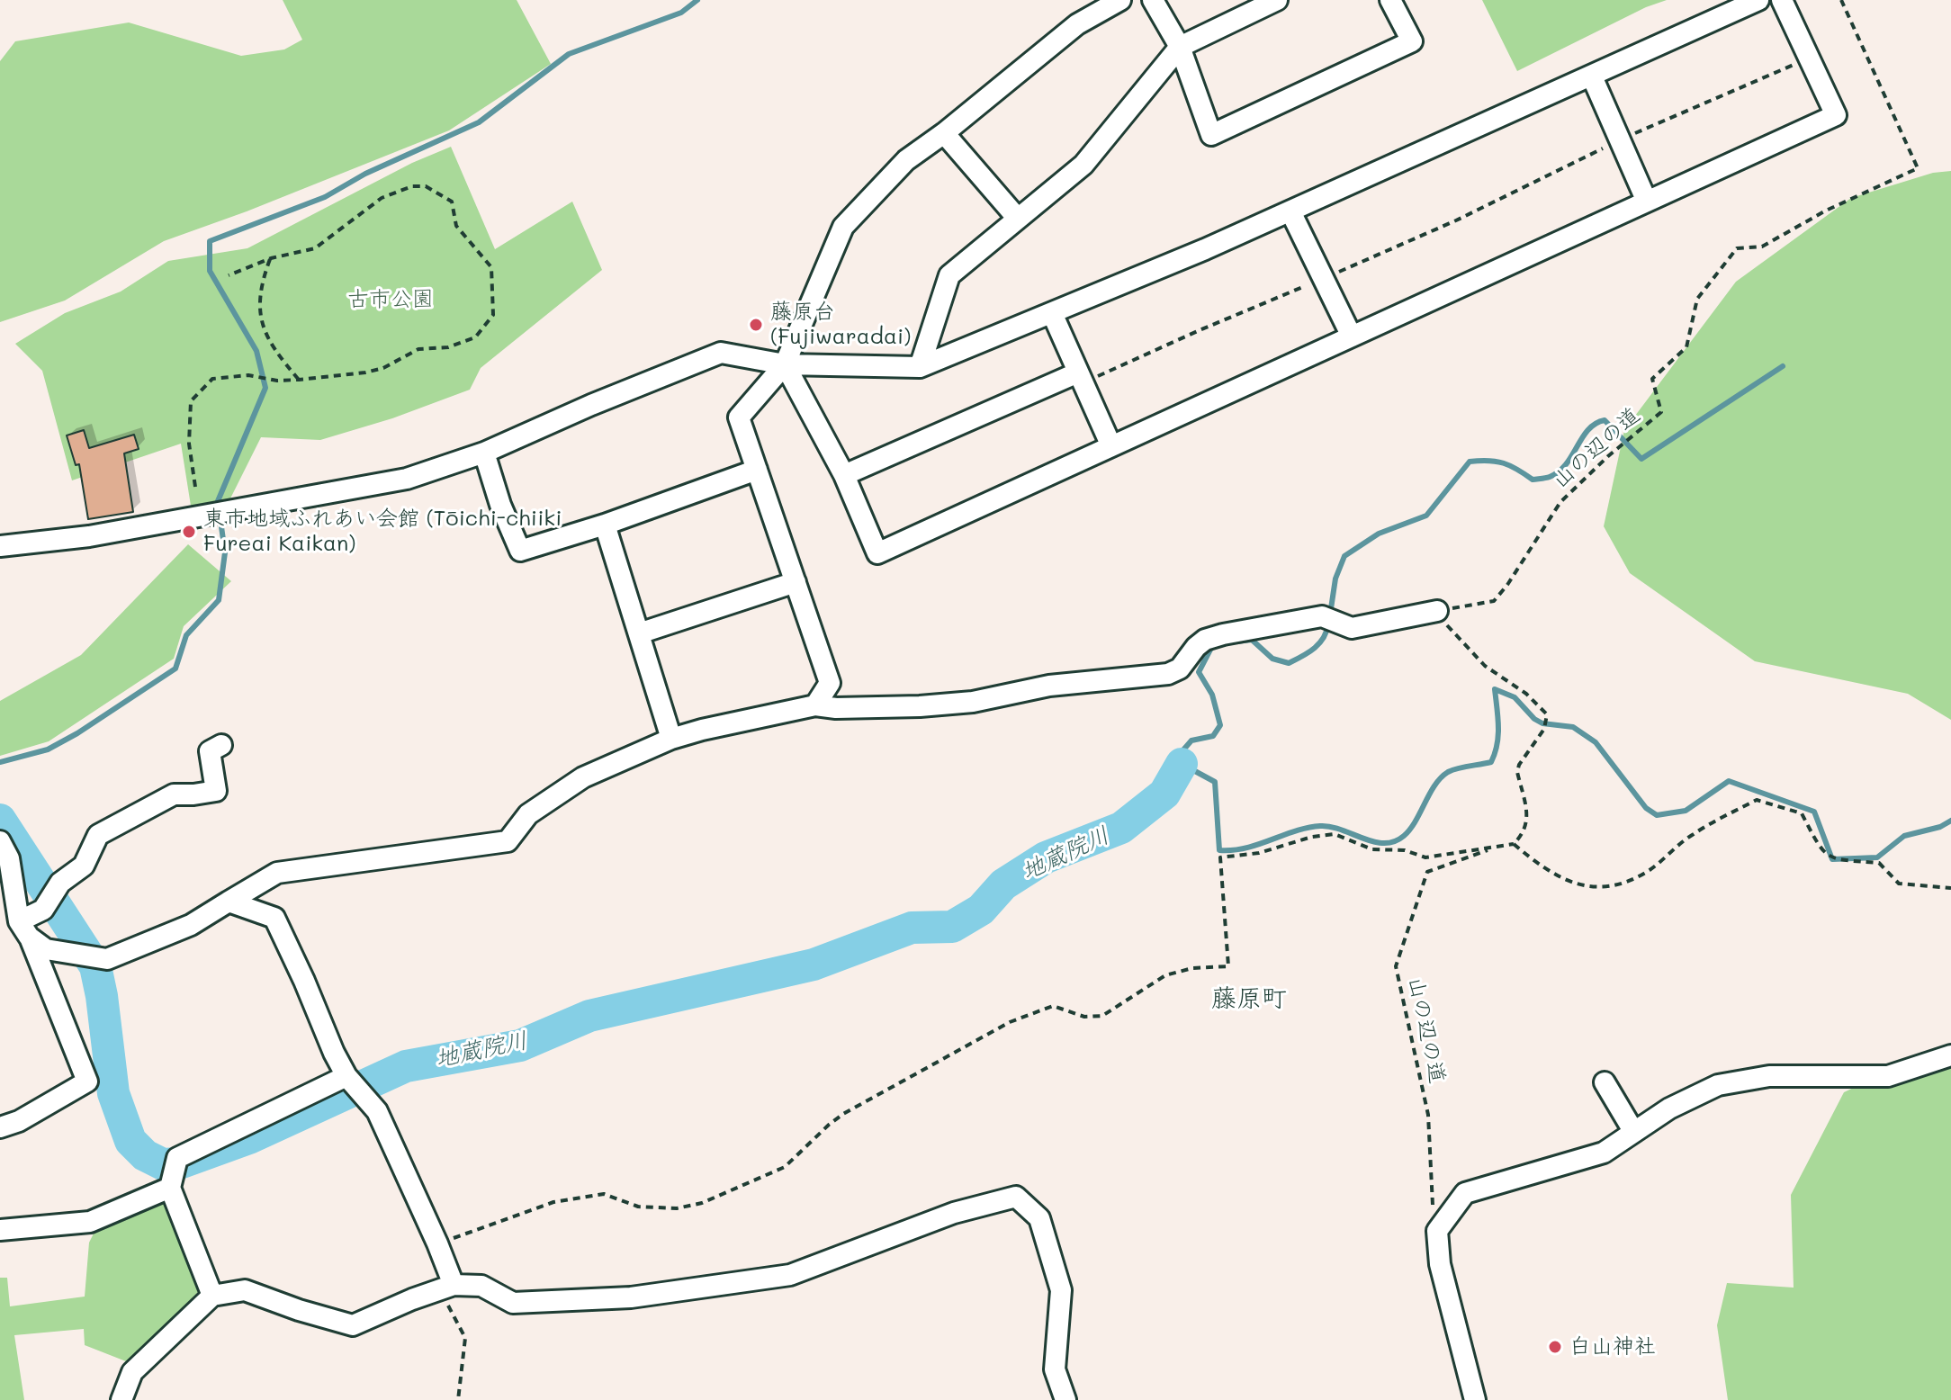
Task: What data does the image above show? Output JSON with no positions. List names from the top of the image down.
{
  "streets": {
    "path": ["山の辺の道"]
  },
  "districts": ["藤原町"],
  "water": ["地蔵院川"],
  "parks": ["古市公園"],
  "places": ["藤原台 (Fujiwaradai)", "東市地域ふれあい会館 (Tōichi-chiiki Fureai Kaikan)", "白山神社"]
}
